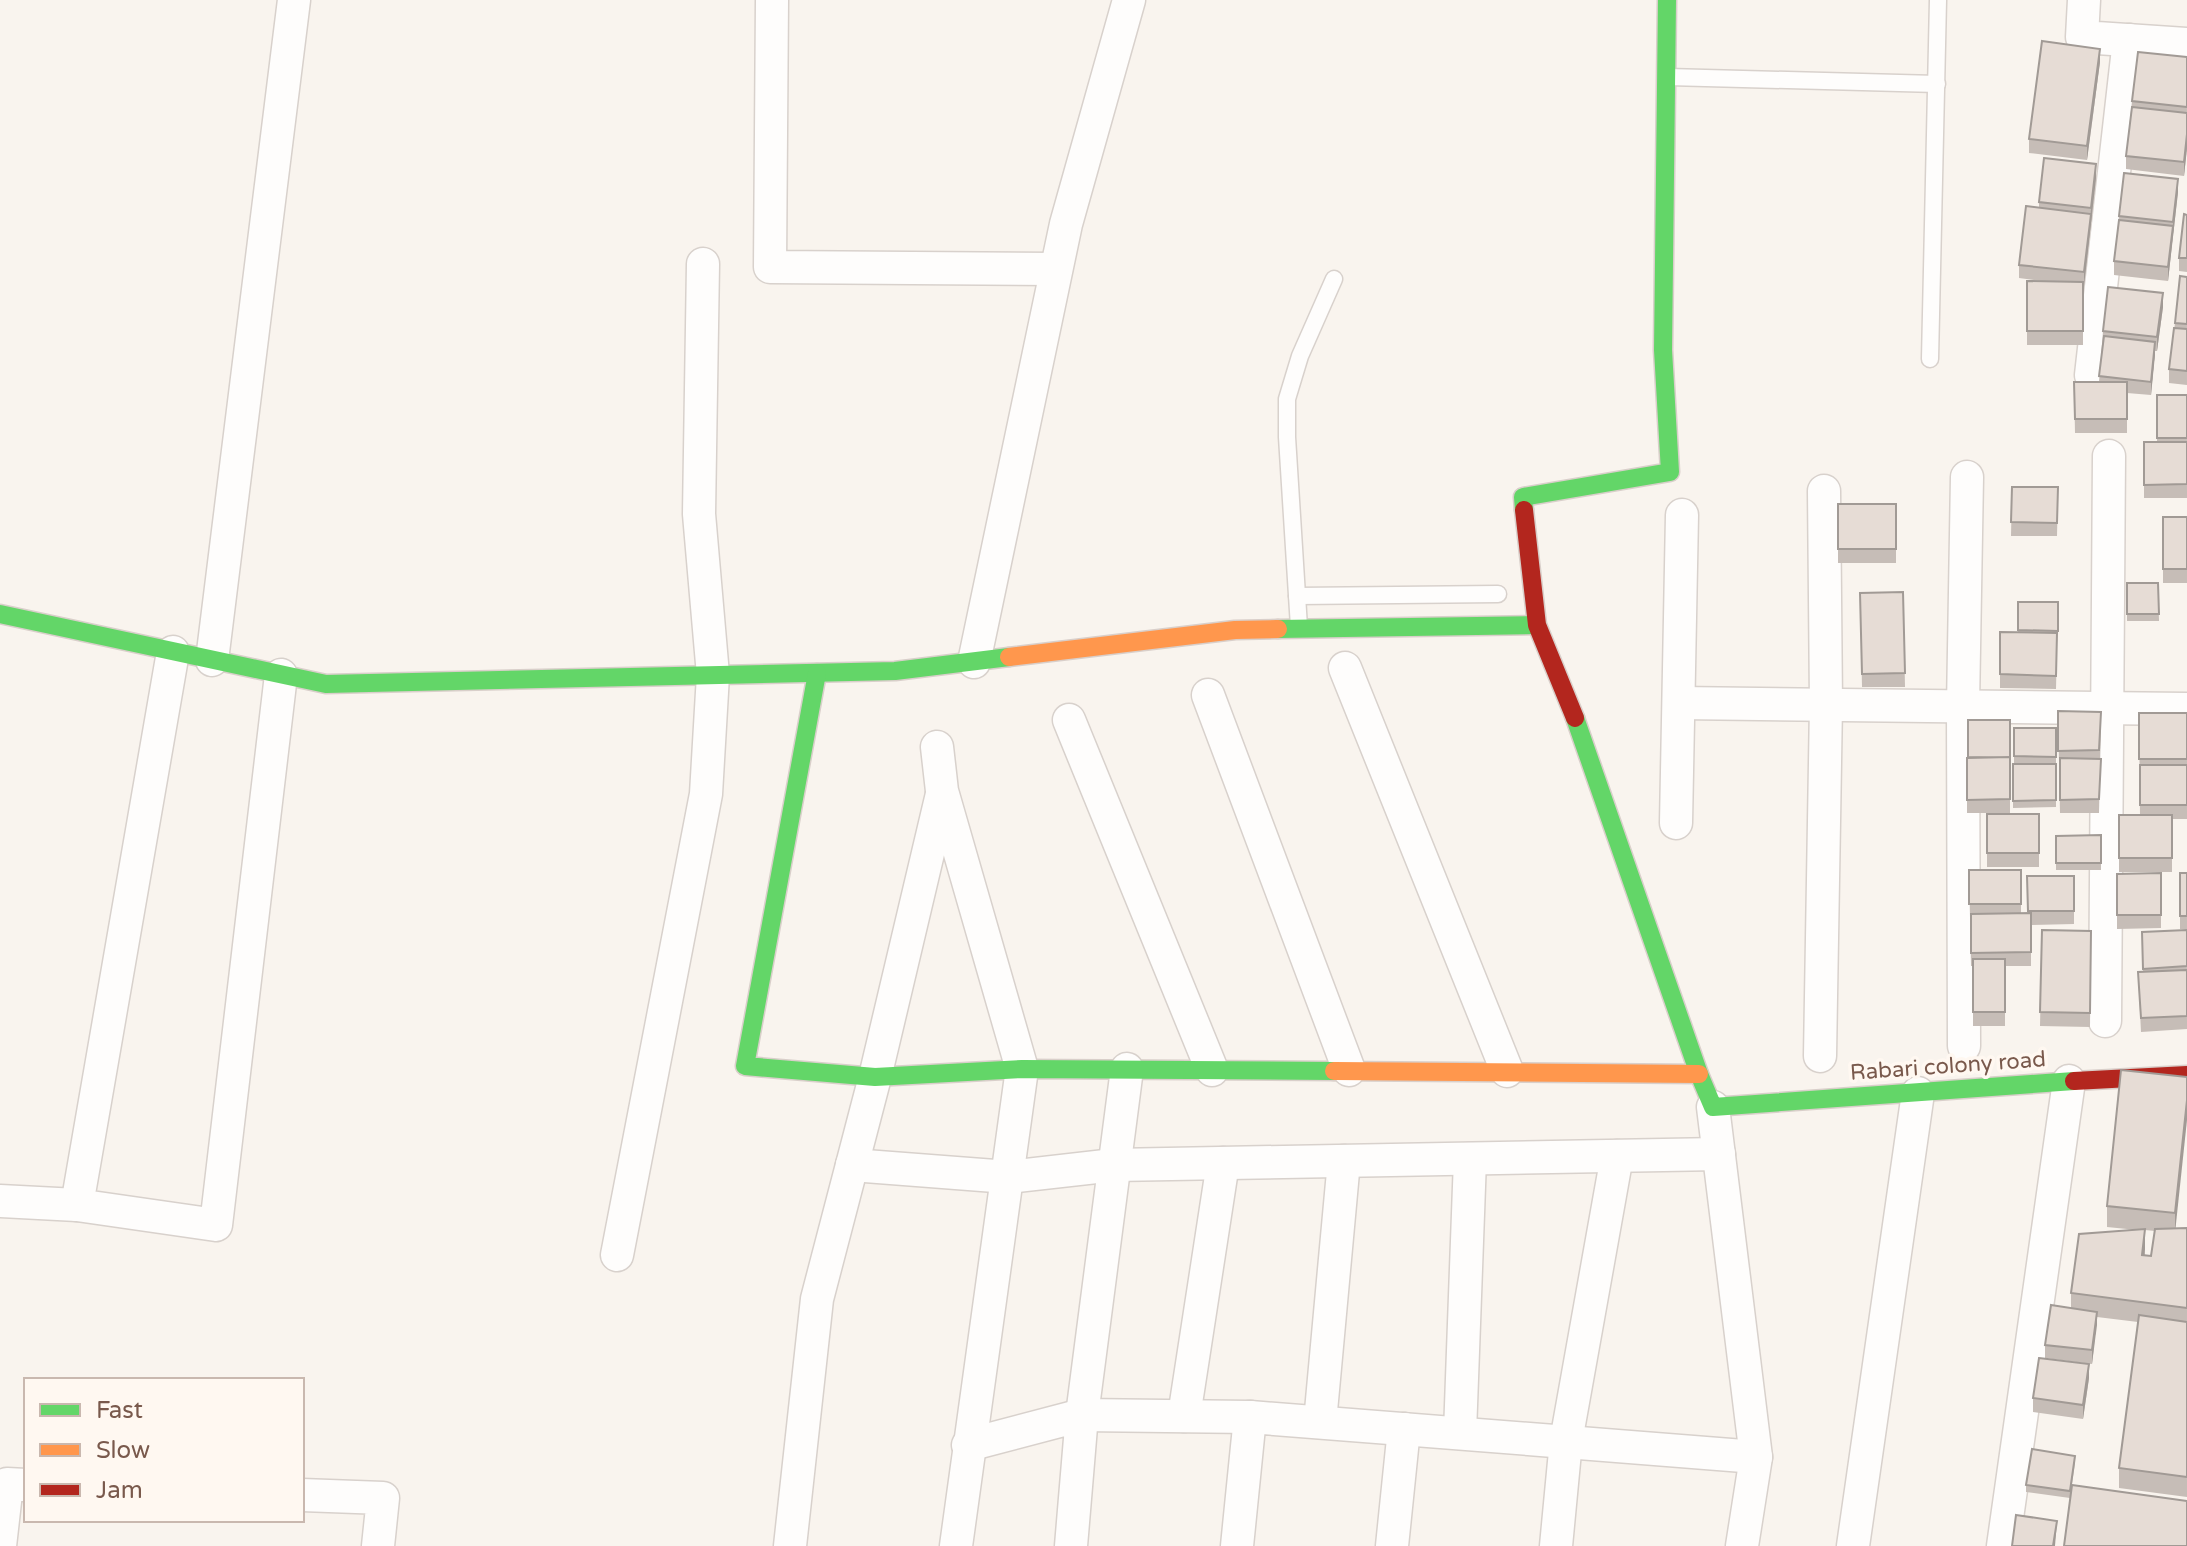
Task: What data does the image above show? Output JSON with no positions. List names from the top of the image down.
{
  "streets": {
    "street": ["Rabari colony road"]
  },
  "legend": ["Fast", "Slow", "Jam"]
}
